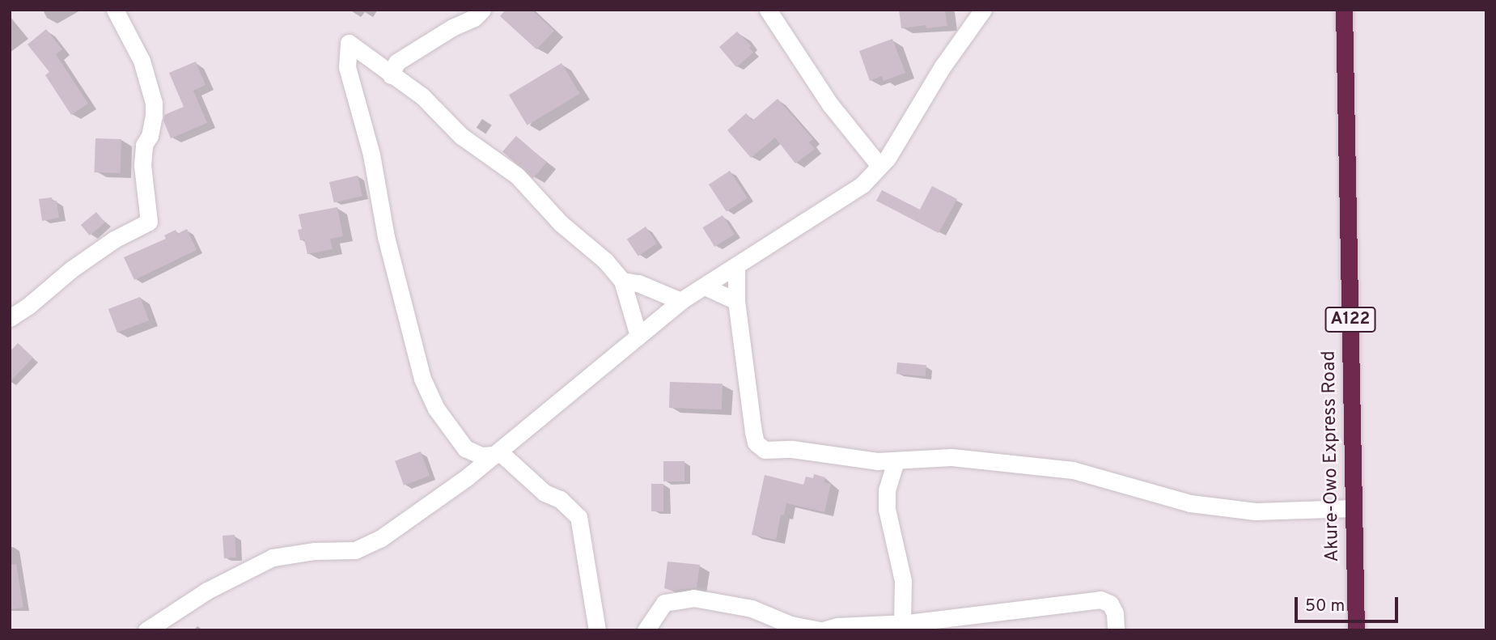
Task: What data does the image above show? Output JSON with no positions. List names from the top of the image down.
{
  "streets": {
    "highway": ["A122", "Akure-Owo Express Road"]
  },
  "scale_bar": "50 m"
}
